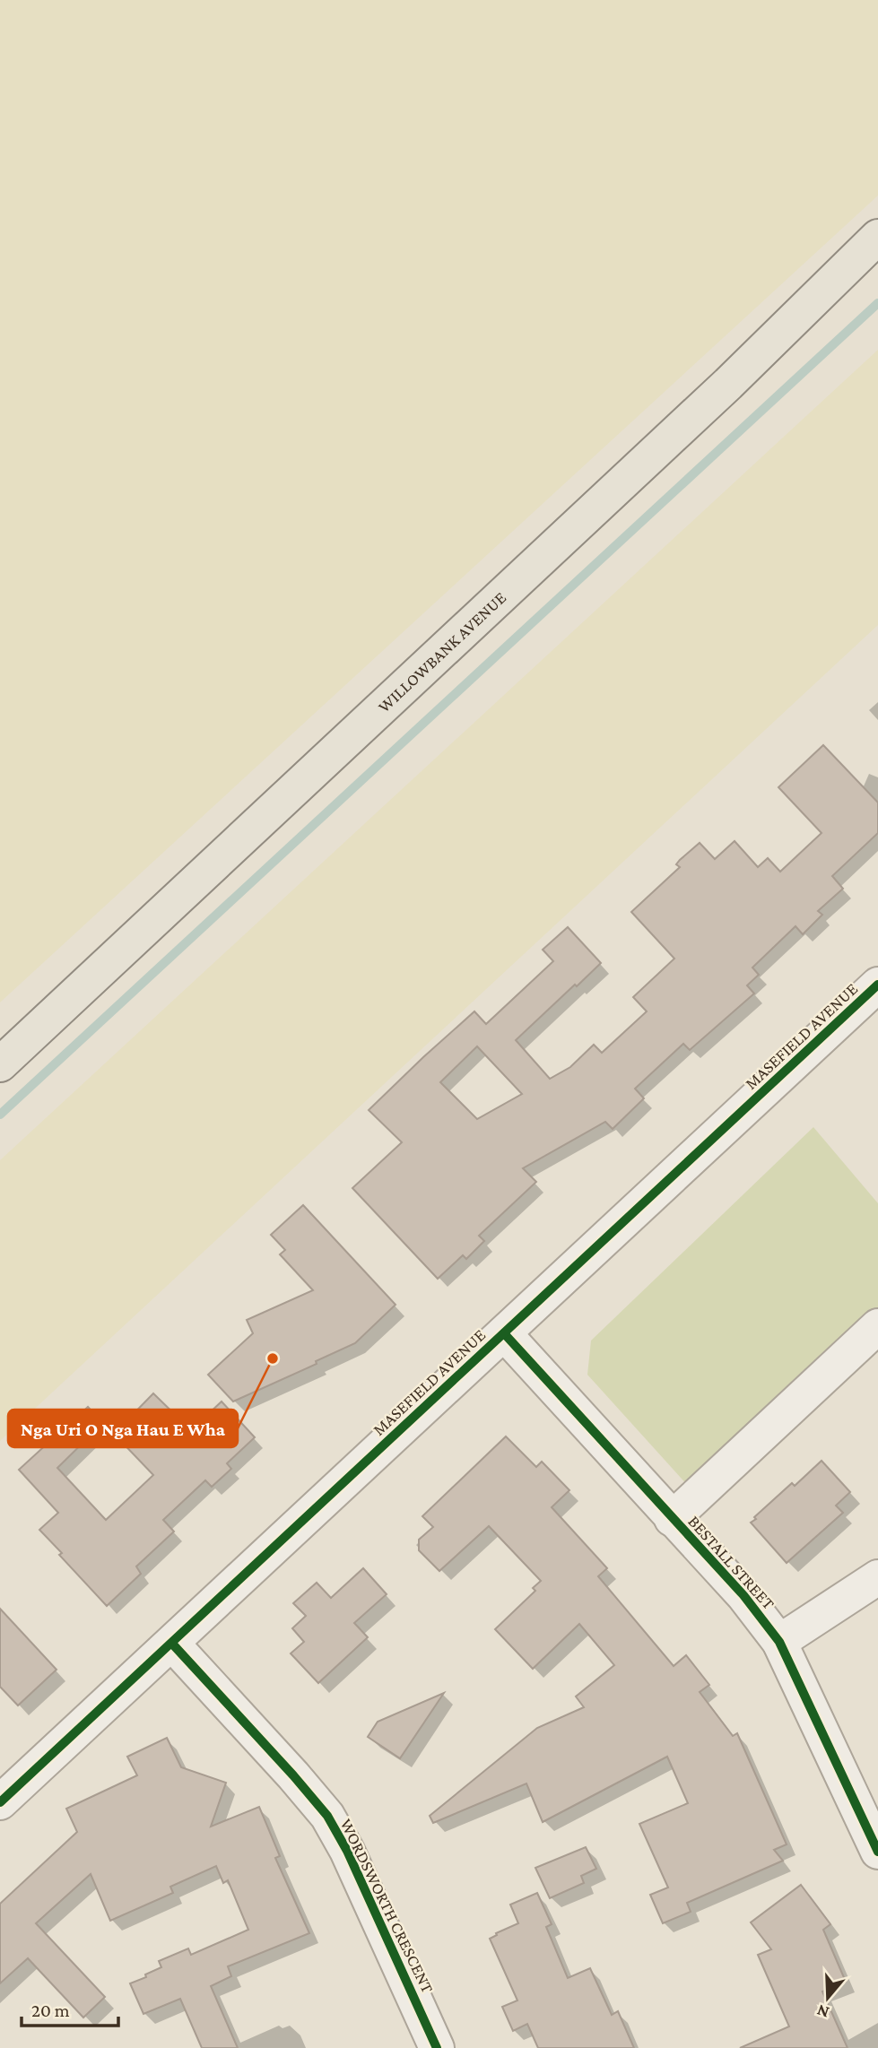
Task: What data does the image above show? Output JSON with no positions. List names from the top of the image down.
{
  "streets": {
    "main road": ["WILLOWBANK AVENUE"],
    "street": ["MASEFIELD AVENUE", "BESTALL STREET", "WORDSWORTH CRESCENT"]
  },
  "crossings": [
    ["MASEFIELD AVENUE", "BESTALL STREET"],
    ["MASEFIELD AVENUE", "WORDSWORTH CRESCENT"]
  ],
  "places": ["Nga Uri O Nga Hau E Wha"],
  "scale_bar": "20 m",
  "north": "bottom"
}
